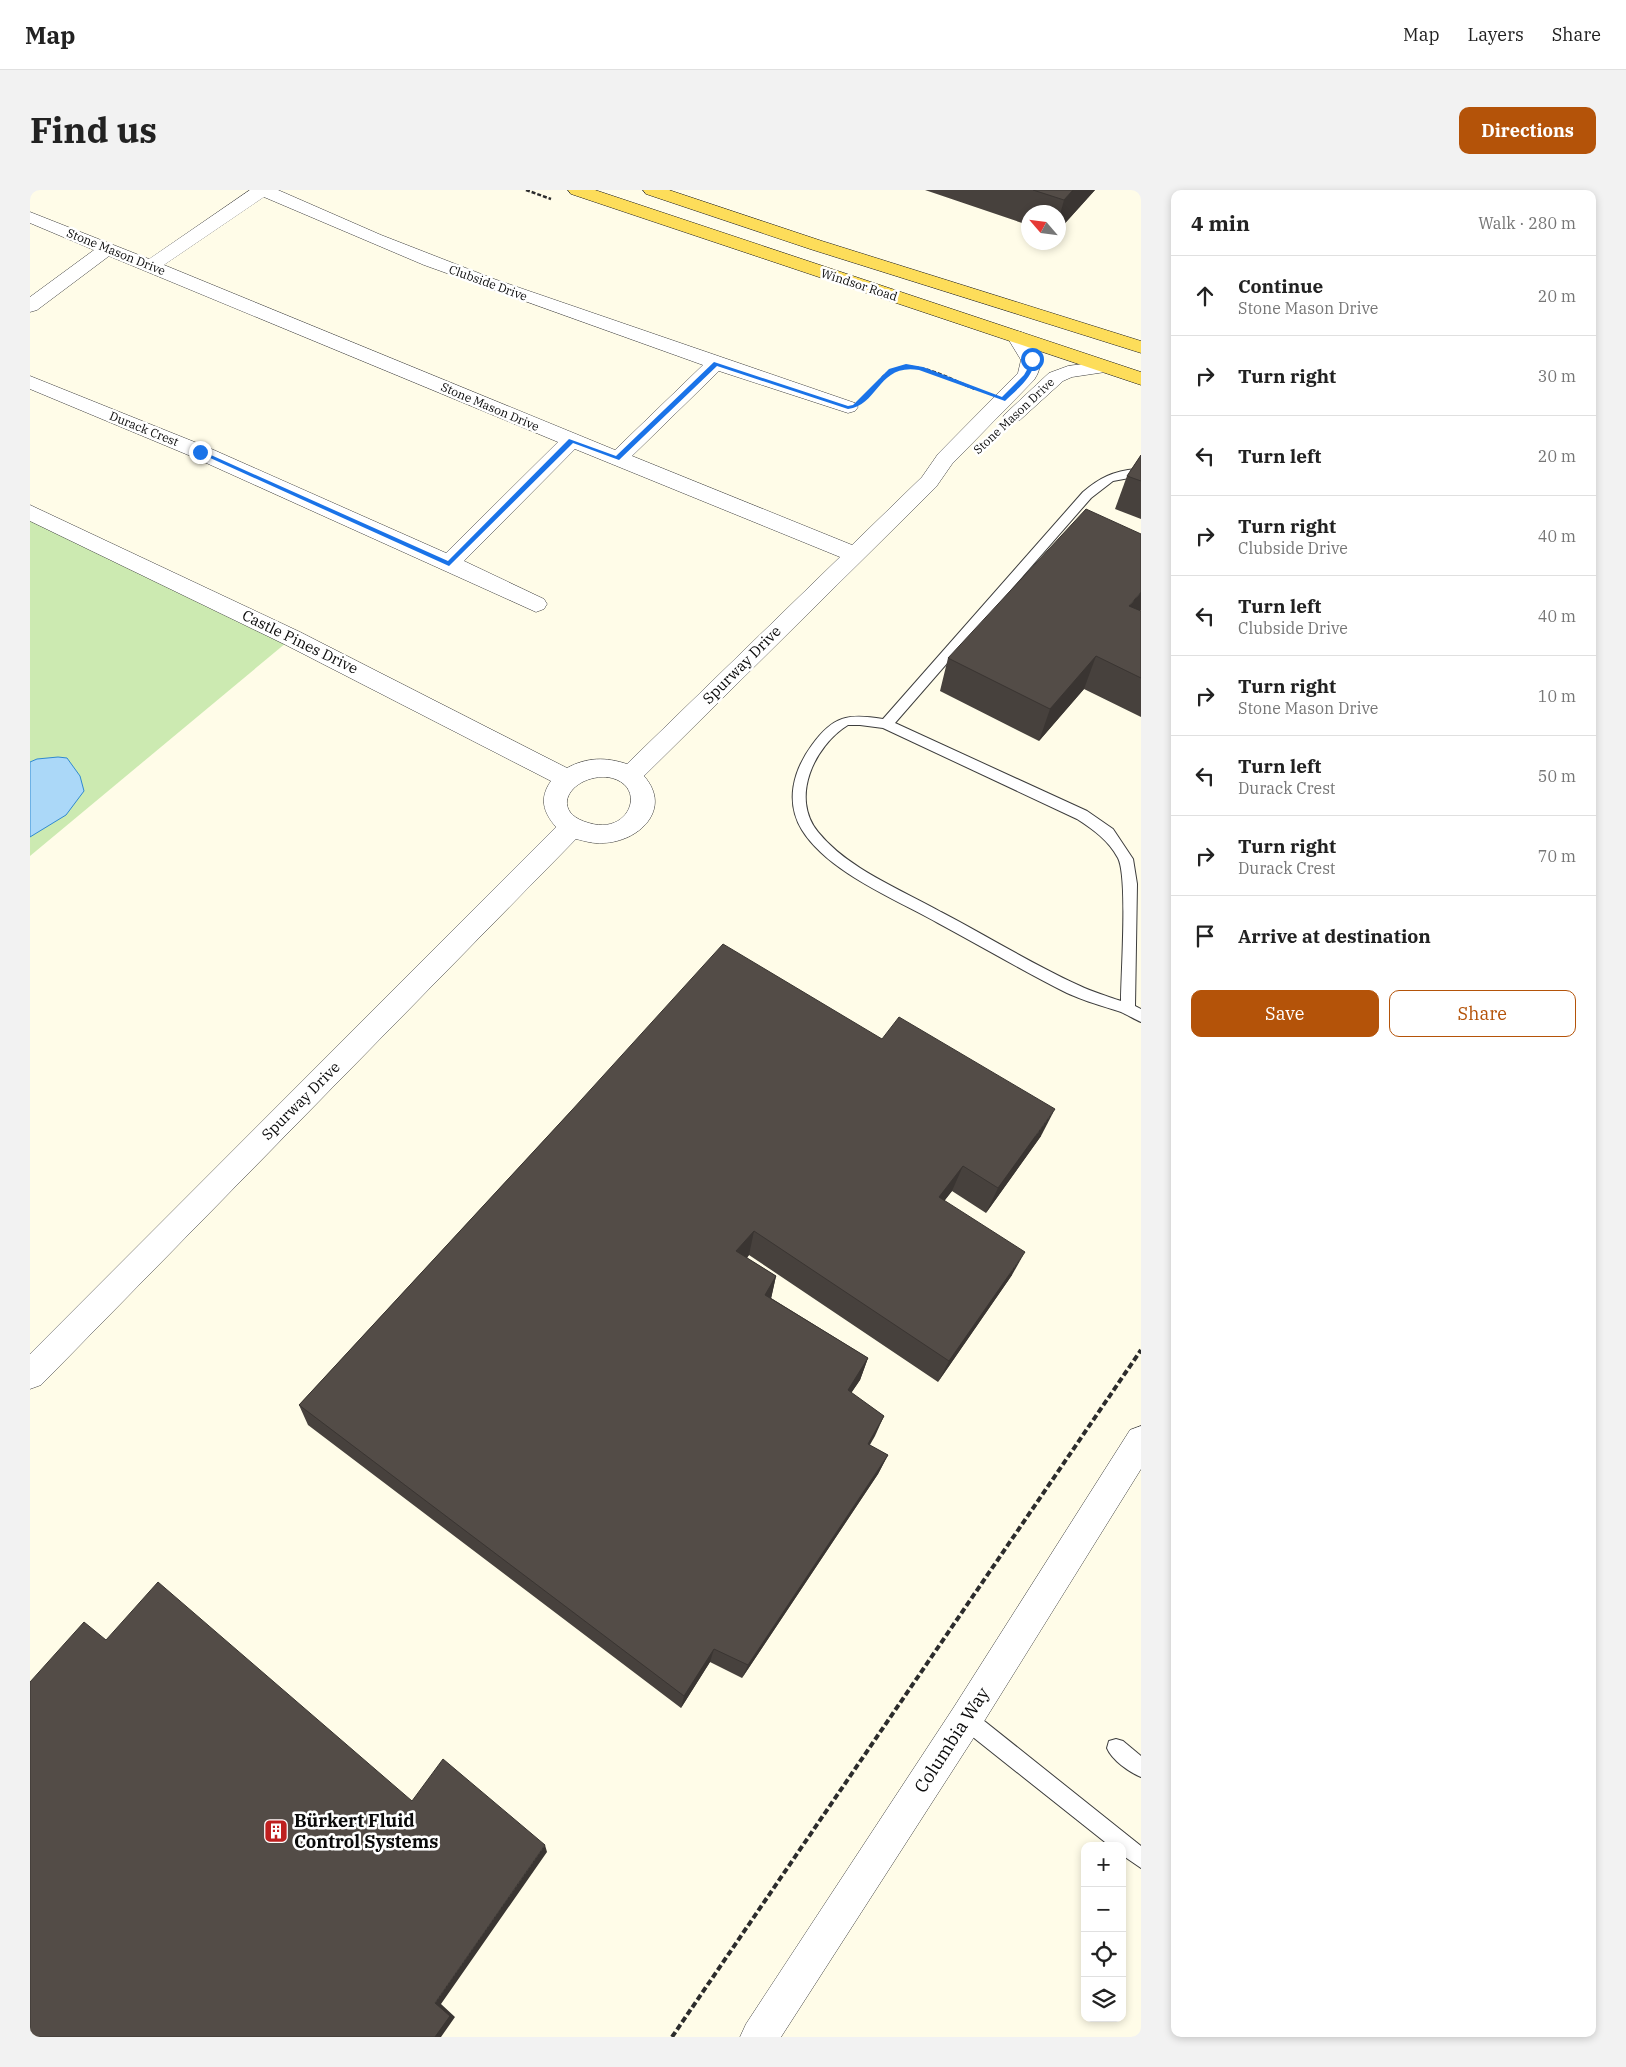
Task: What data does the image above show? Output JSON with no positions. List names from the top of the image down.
{
  "streets": {
    "main road": ["Windsor Road"],
    "street": [
      "Stone Mason Drive",
      "Clubside Drive",
      "Durack Crest",
      "Castle Pines Drive",
      "Spurway Drive",
      "Columbia Way"
    ]
  },
  "crossings": [
    ["Stone Mason Drive", "Clubside Drive"],
    ["Stone Mason Drive", "Windsor Road"],
    ["Stone Mason Drive", "Spurway Drive"],
    ["Castle Pines Drive", "Spurway Drive"]
  ],
  "places": {
    "building": ["Bürkert Fluid Control Systems"]
  },
  "north": "top left",
  "page": {
    "header": "Map",
    "nav": ["Map", "Layers", "Share"],
    "title": "Find us",
    "buttons": [
      "Directions",
      ["Save", "Share"]
    ],
    "heading": ["4 min", "Walk · 280 m"],
    "list": [
      ["Continue", "Stone Mason Drive", "20 m"],
      ["Turn right", "30 m"],
      ["Turn left", "20 m"],
      ["Turn right", "Clubside Drive", "40 m"],
      ["Turn left", "Clubside Drive", "40 m"],
      ["Turn right", "Stone Mason Drive", "10 m"],
      ["Turn left", "Durack Crest", "50 m"],
      ["Turn right", "Durack Crest", "70 m"],
      "Arrive at destination"
    ],
    "map_buttons": ["+", "−"]
  }
}
